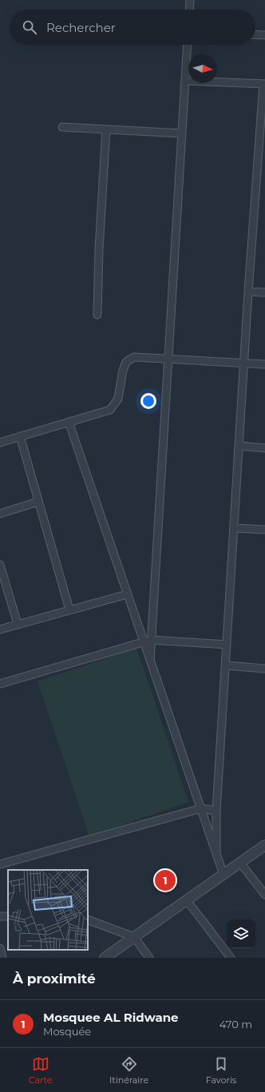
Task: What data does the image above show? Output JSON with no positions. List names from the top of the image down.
{
  "north": "right",
  "page": {
    "search": "Rechercher",
    "pins": "1",
    "heading": "À proximité",
    "list": [
      {
        "mark": "1",
        "name": "Mosquee AL Ridwane",
        "note": "Mosquée",
        "value": "470 m"
      }
    ],
    "nav": ["Carte", "Itinéraire", "Favoris"]
  }
}
